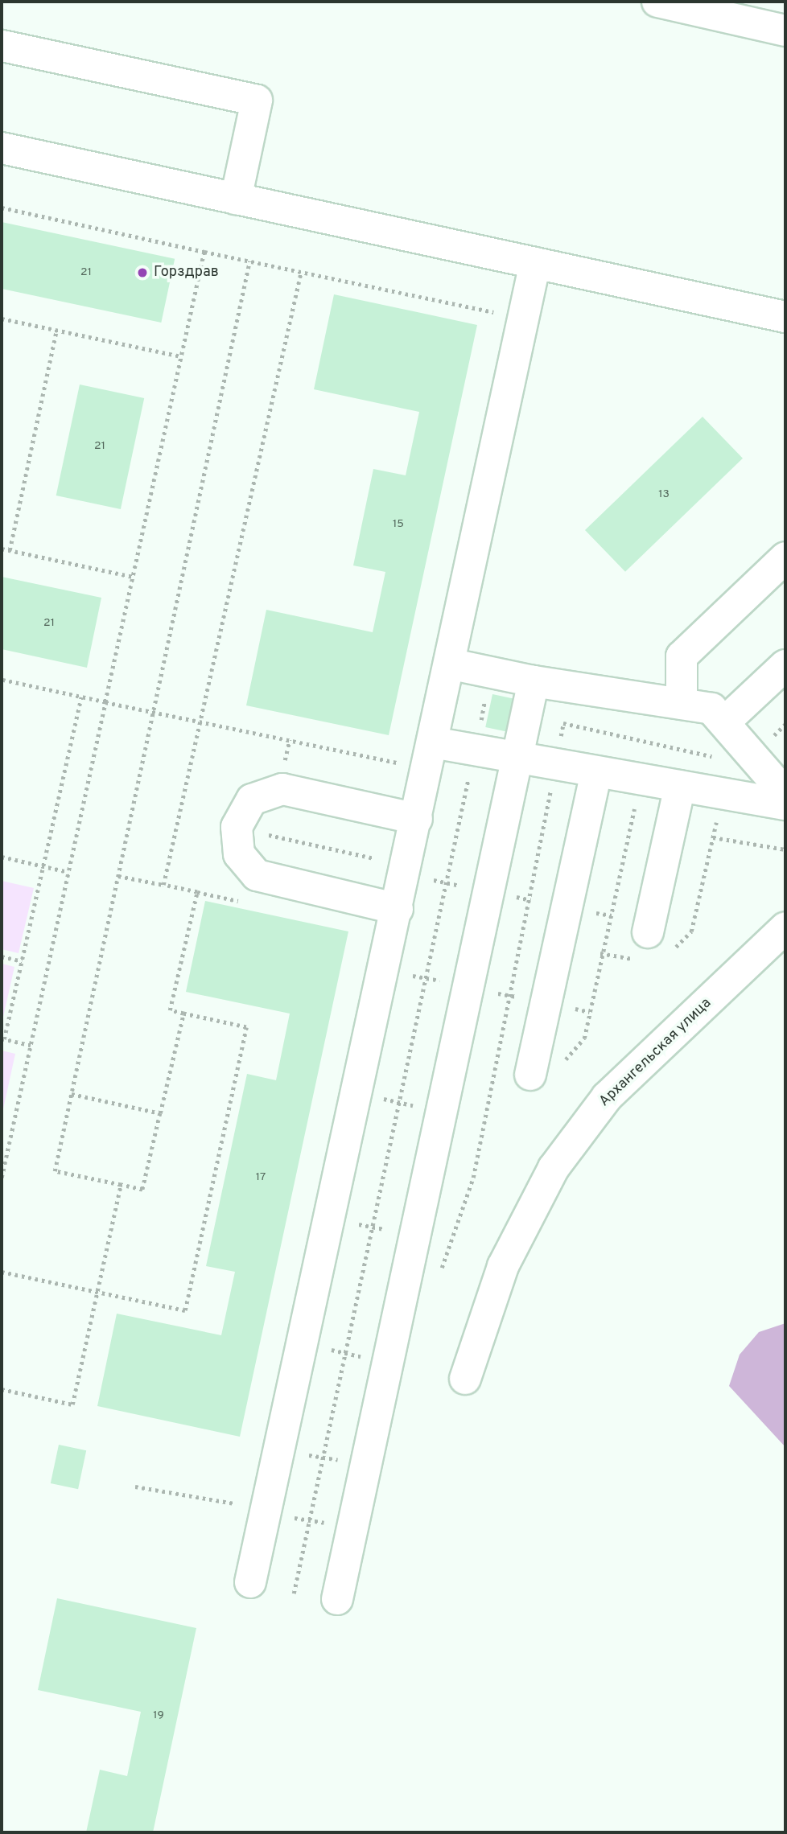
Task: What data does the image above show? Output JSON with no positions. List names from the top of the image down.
{
  "streets": {
    "street": ["Архангельская улица"]
  },
  "places": ["Горздрав"],
  "house_numbers": [
    "21",
    "21",
    "13",
    "15",
    "21",
    "17",
    "19"
  ]
}
